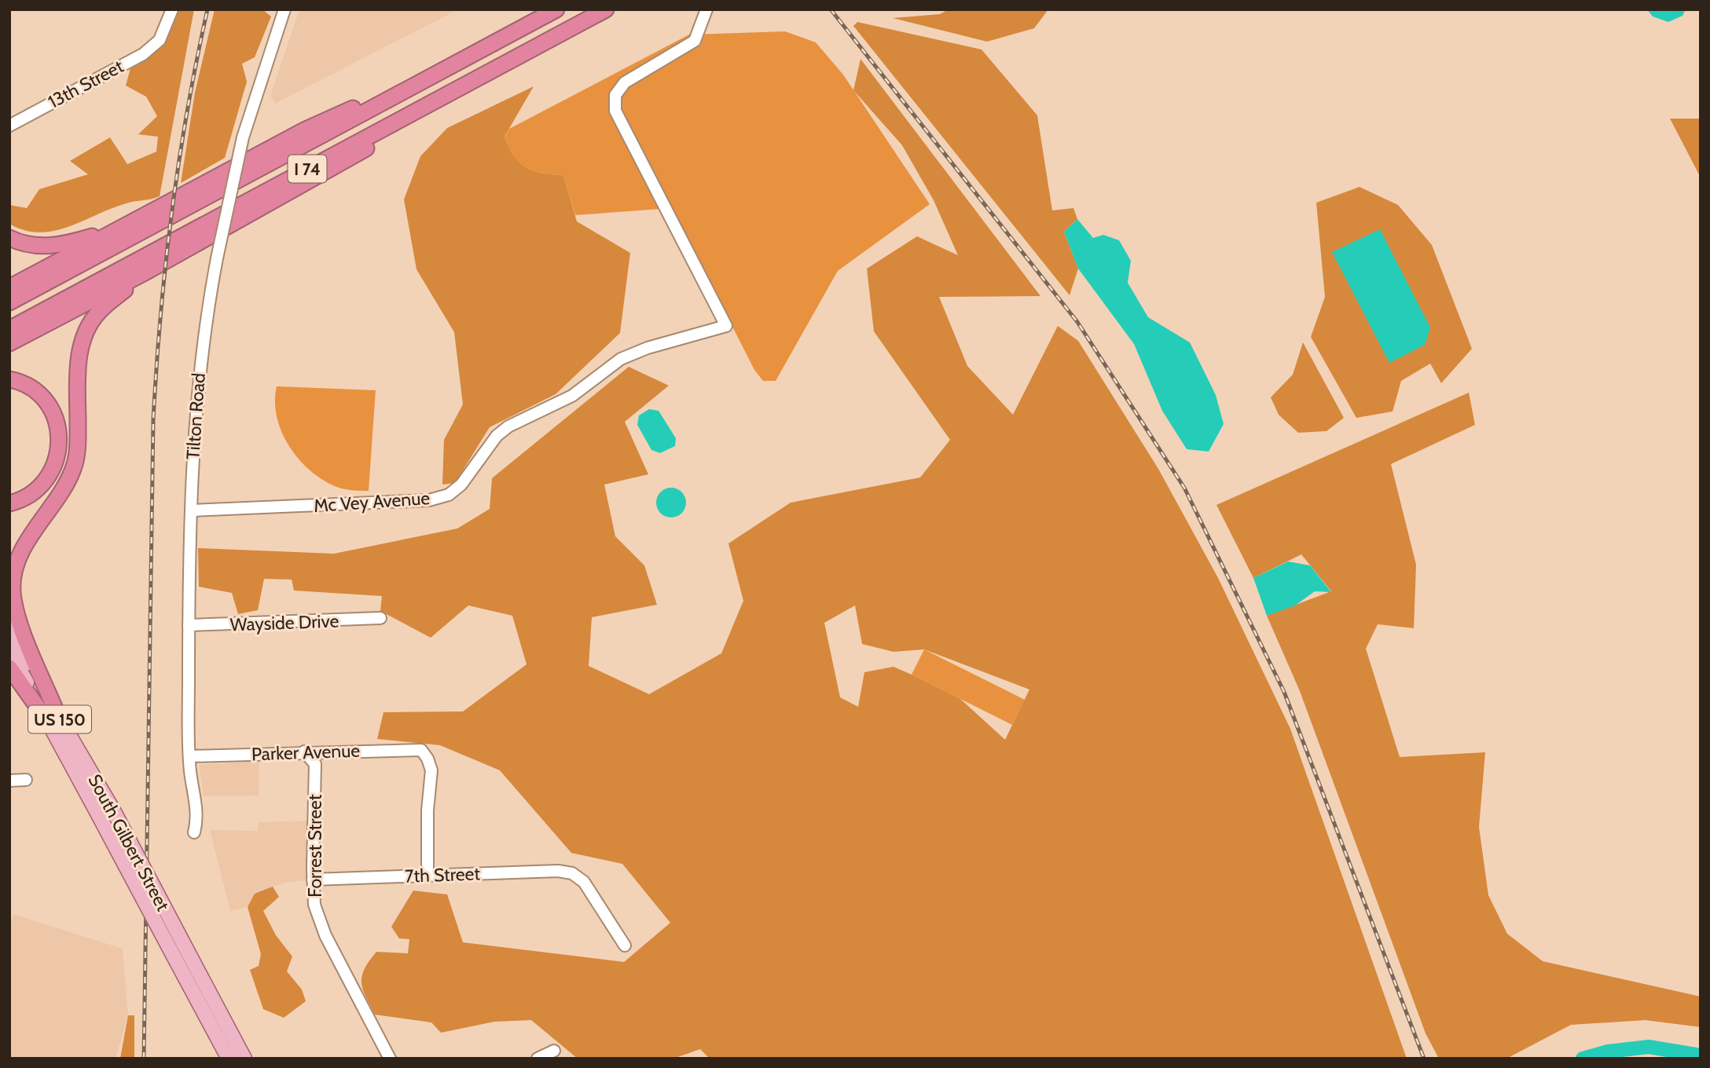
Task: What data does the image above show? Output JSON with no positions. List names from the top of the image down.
{
  "streets": {
    "highway": ["I 74"],
    "main road": ["US 150", "South Gilbert Street"],
    "street": [
      "13th Street",
      "Tilton Road",
      "Mc Vey Avenue",
      "Wayside Drive",
      "Parker Avenue",
      "Forrest Street",
      "7th Street"
    ]
  },
  "crossings": [
    ["Tilton Road", "Mc Vey Avenue"],
    ["Tilton Road", "Wayside Drive"],
    ["Tilton Road", "Parker Avenue"],
    ["Parker Avenue", "Forrest Street"],
    ["Parker Avenue", "7th Street"],
    ["Forrest Street", "7th Street"]
  ]
}
